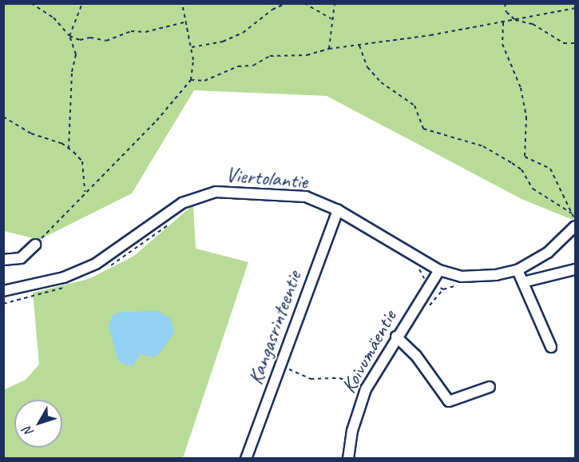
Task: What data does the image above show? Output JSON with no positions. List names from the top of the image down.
{
  "streets": {
    "street": ["Viertolantie", "Kangasrinteentie", "Koivumäentie"]
  },
  "crossings": [
    ["Viertolantie", "Kangasrinteentie"],
    ["Viertolantie", "Koivumäentie"]
  ],
  "north": "bottom left"
}
